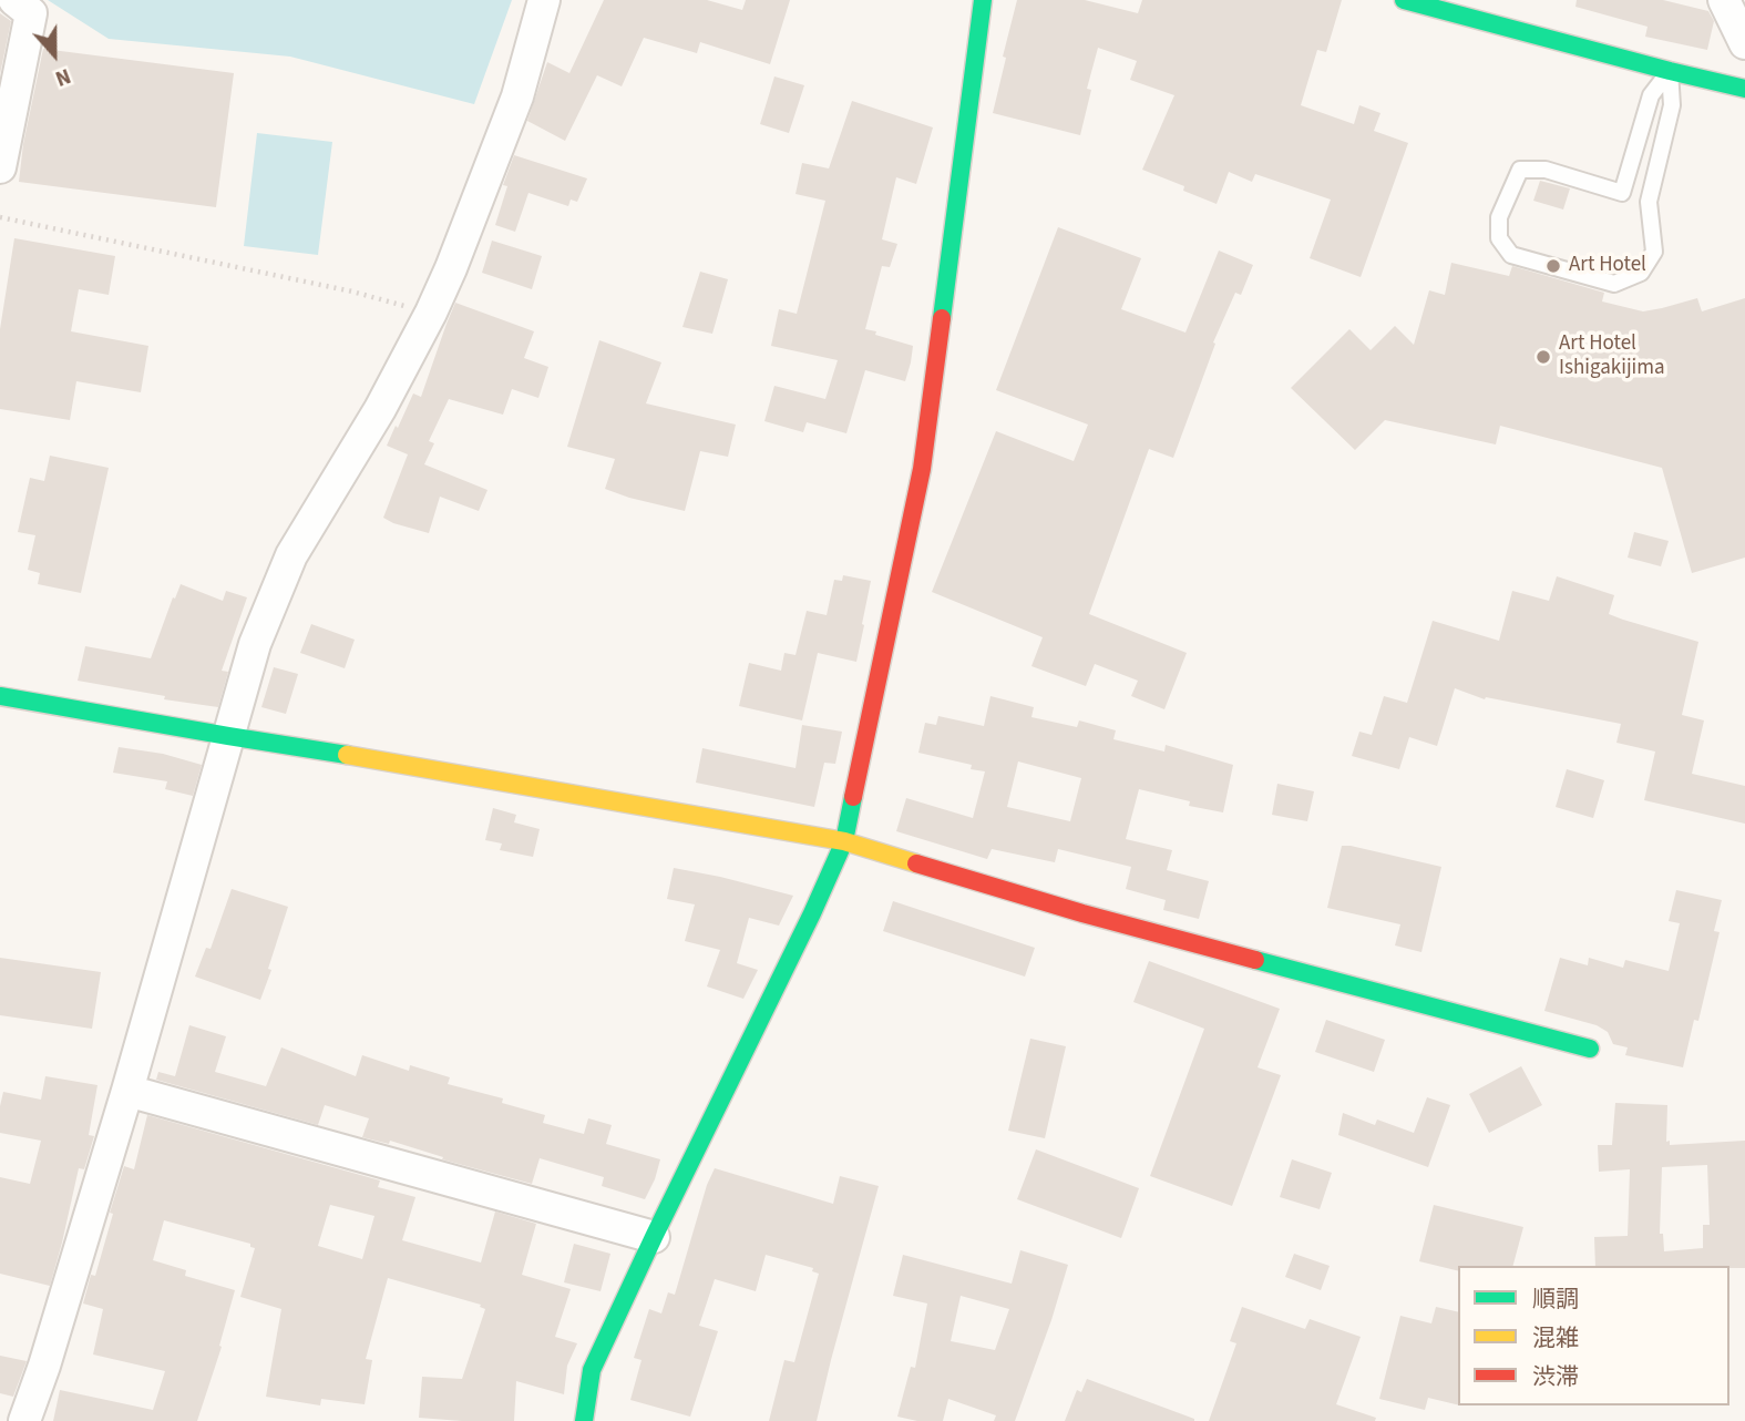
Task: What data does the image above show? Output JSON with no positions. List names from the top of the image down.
{
  "places": ["Art Hotel", "Art Hotel Ishigakijima"],
  "legend": ["順調", "混雑", "渋滞"],
  "north": "bottom"
}
